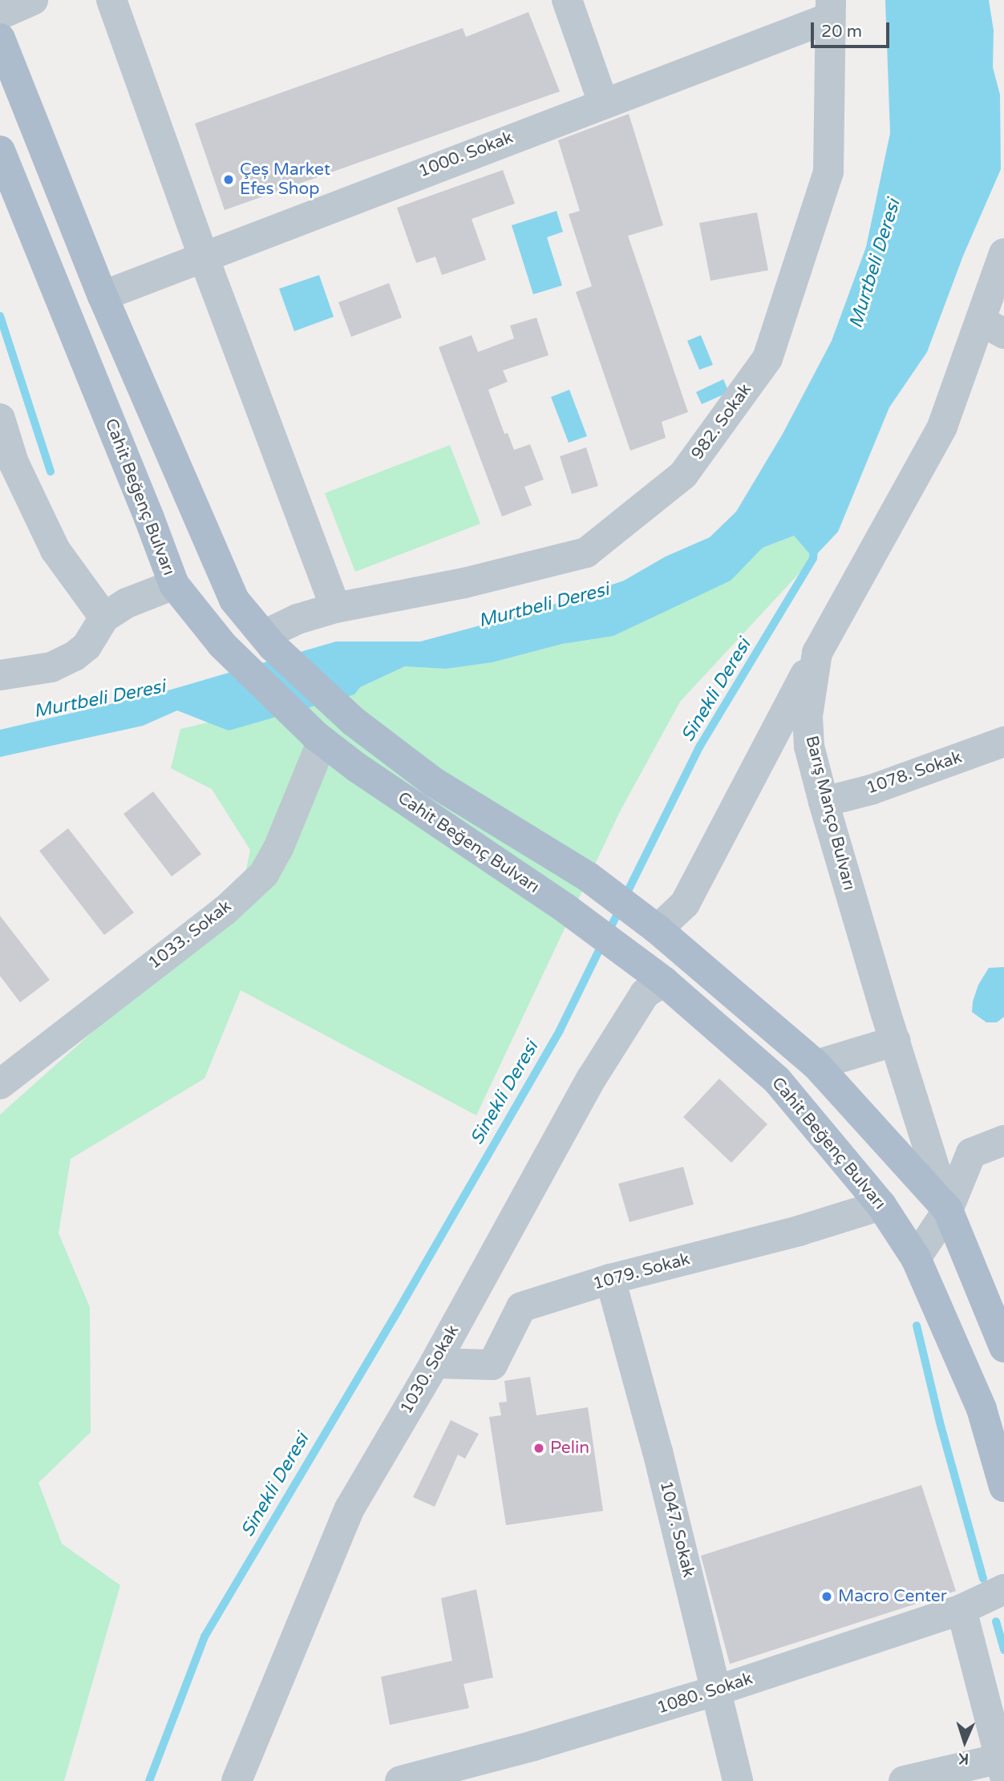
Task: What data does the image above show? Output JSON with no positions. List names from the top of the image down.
{
  "streets": {
    "main road": ["Cahit Beğenç Bulvarı"],
    "street": [
      "1000. Sokak",
      "982. Sokak",
      "1078. Sokak",
      "Barış Manço Bulvarı",
      "1033. Sokak",
      "1079. Sokak",
      "1030. Sokak",
      "1047. Sokak",
      "1080. Sokak"
    ]
  },
  "crossings": [
    ["1000. Sokak", "982. Sokak"],
    ["1000. Sokak", "Cahit Beğenç Bulvarı"],
    ["982. Sokak", "Cahit Beğenç Bulvarı"],
    ["Cahit Beğenç Bulvarı", "Barış Manço Bulvarı"],
    ["Cahit Beğenç Bulvarı", "1033. Sokak"],
    ["Cahit Beğenç Bulvarı", "1079. Sokak"],
    ["Cahit Beğenç Bulvarı", "1030. Sokak"],
    ["1078. Sokak", "Barış Manço Bulvarı"],
    ["1079. Sokak", "1030. Sokak"],
    ["1079. Sokak", "1047. Sokak"],
    ["1047. Sokak", "1080. Sokak"]
  ],
  "water": ["Murtbeli Deresi", "Sinekli Deresi"],
  "places": ["Çeș Market Efes Shop", "Pelin", "Macro Center"],
  "scale_bar": "20 m",
  "north": "bottom"
}
